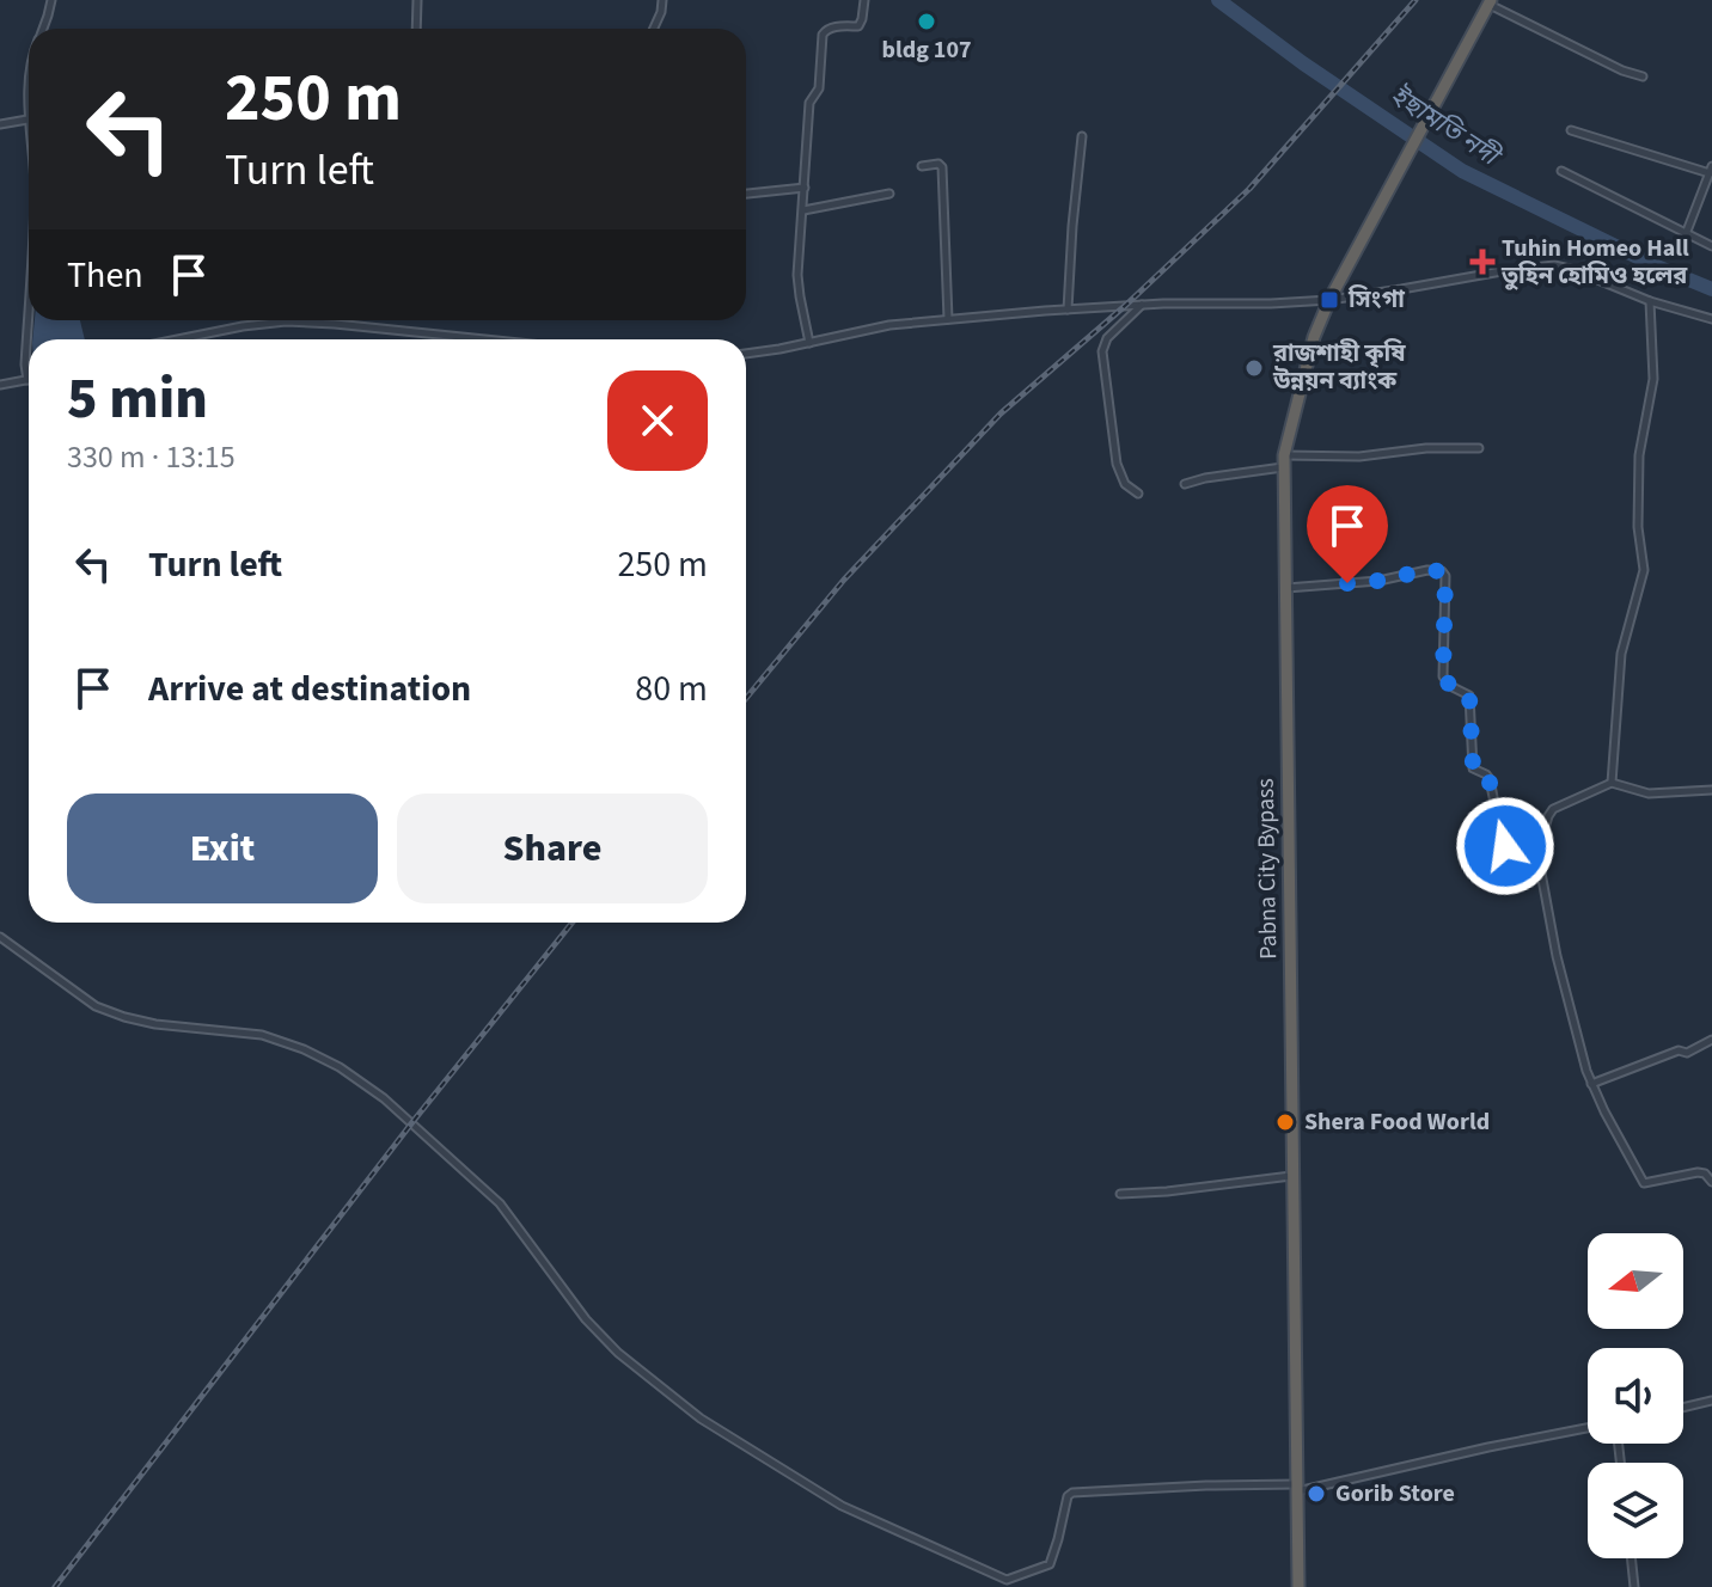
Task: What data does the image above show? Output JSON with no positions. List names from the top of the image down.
{
  "streets": {
    "highway": ["Pabna City Bypass"]
  },
  "water": ["ইছামতি নদী"],
  "places": {
    "other": [
      "bldg 107",
      "রাজশাহী কৃষি উন্নয়ন ব্যাংক",
      "Shera Food World",
      "Gorib Store"
    ],
    "health": ["Tuhin Homeo Hall তুহিন হোমিও হলের"],
    "transit": ["সিংগা"]
  },
  "north": "left",
  "page": {
    "turn": ["250 m", "Turn left"],
    "then": "Then",
    "heading": ["5 min", "330 m · 13:15"],
    "list": [
      {
        "name": "Turn left",
        "value": "250 m"
      },
      {
        "name": "Arrive at destination",
        "value": "80 m"
      }
    ],
    "buttons": ["Exit", "Share"]
  }
}
